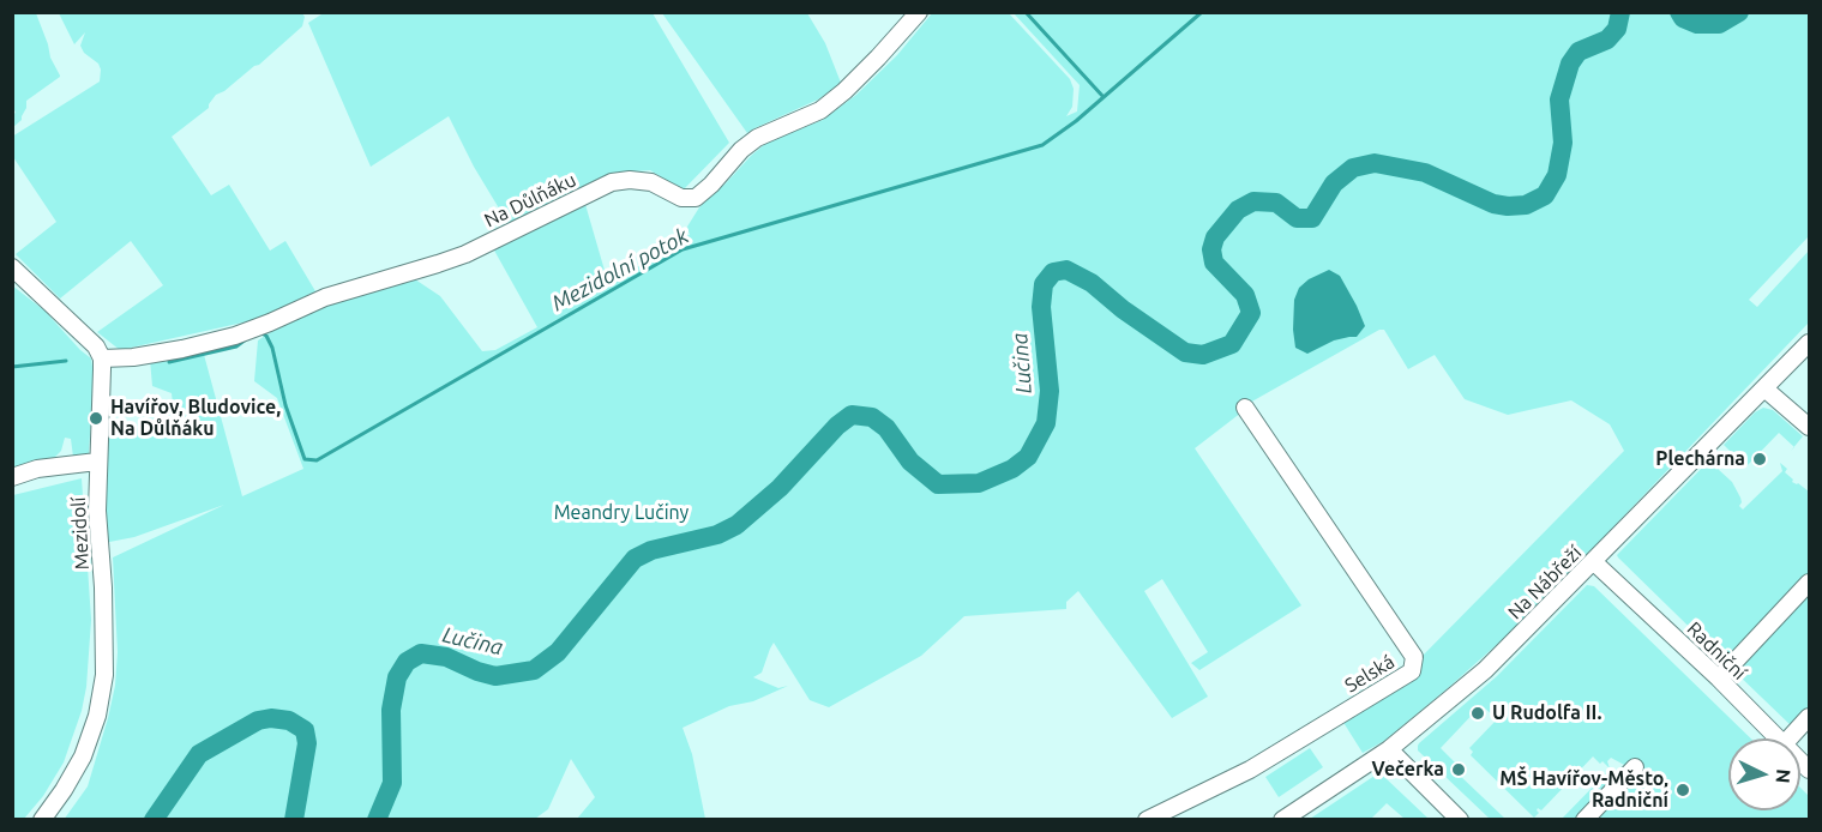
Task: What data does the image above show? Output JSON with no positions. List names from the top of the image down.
{
  "streets": {
    "street": [
      "Na Důlňáku",
      "Mezidolí",
      "Na Nábřeží",
      "Radniční",
      "Selská"
    ]
  },
  "crossings": [
    ["Na Důlňáku", "Mezidolí"],
    ["Na Nábřeží", "Radniční"]
  ],
  "water": ["Mezidolní potok", "Lučina"],
  "parks": ["Meandry Lučiny"],
  "places": [
    "Havířov, Bludovice, Na Důlňáku",
    "Plechárna",
    "U Rudolfa II.",
    "Večerka",
    "MŠ Havířov-Město, Radniční"
  ],
  "north": "right"
}
